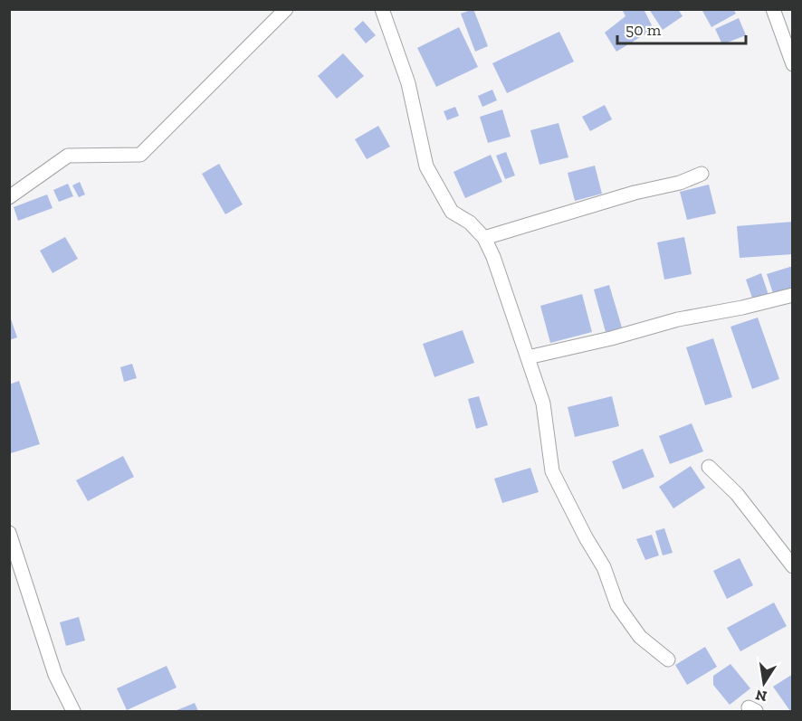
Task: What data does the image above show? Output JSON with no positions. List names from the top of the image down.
{
  "scale_bar": "50 m",
  "north": "bottom"
}
